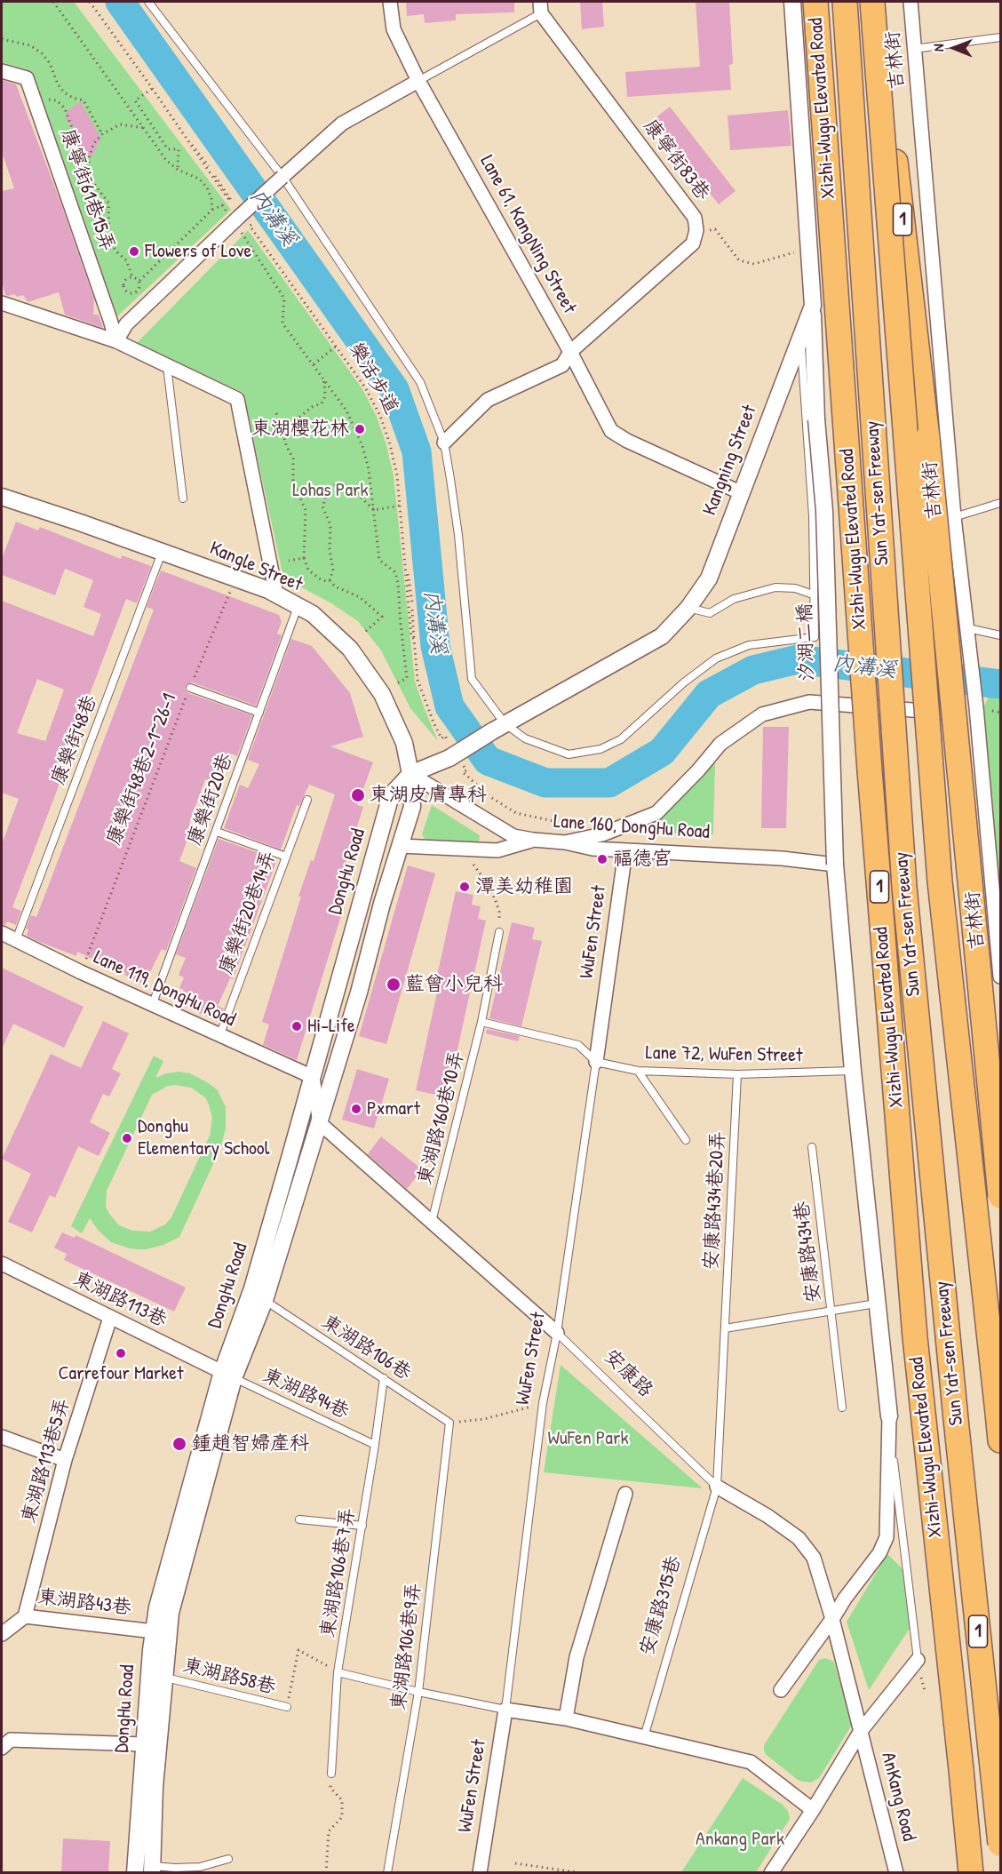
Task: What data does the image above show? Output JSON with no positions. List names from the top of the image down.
{
  "streets": {
    "highway": ["Xizhi-Wugu Elevated Road", "1", "Sun Yat-sen Freeway"],
    "street": [
      "吉林街",
      "康寧街83巷",
      "康寧街61巷15弄",
      "Lane 61, KangNing Street",
      "Kangning Street",
      "Kangle Street",
      "汐湖二橋",
      "Lane 160, DongHu Road",
      "DongHu Road",
      "WuFen Street",
      "Lane 119, DongHu Road",
      "東湖路113巷",
      "安康路",
      "東湖路113巷5弄",
      "東湖路43巷",
      "AnKang Road"
    ],
    "lane": [
      "康樂街48巷",
      "康樂街20巷",
      "康樂街20巷14弄",
      "Lane 72, WuFen Street",
      "東湖路160巷10弄",
      "安康路434巷20弄",
      "安康路434巷",
      "東湖路106巷",
      "東湖路94巷",
      "東湖路106巷7弄",
      "安康路315巷",
      "東湖路106巷9弄",
      "東湖路58巷"
    ],
    "path": ["樂活步道", "康樂街48巷2-1~26-1"]
  },
  "crossings": [
    ["康寧街83巷", "Kangning Street"],
    ["Lane 61, KangNing Street", "Kangning Street"],
    ["Kangning Street", "Kangle Street"],
    ["Kangning Street", "汐湖二橋"],
    ["Kangning Street", "Lane 160, DongHu Road"],
    ["Kangning Street", "DongHu Road"],
    ["Kangle Street", "康樂街48巷"],
    ["Kangle Street", "康樂街48巷2-1~26-1"],
    ["Kangle Street", "康樂街20巷"],
    ["Kangle Street", "Lane 160, DongHu Road"],
    ["Kangle Street", "DongHu Road"],
    ["汐湖二橋", "Lane 160, DongHu Road"],
    ["汐湖二橋", "Lane 72, WuFen Street"],
    ["康樂街48巷", "Lane 119, DongHu Road"],
    ["康樂街48巷2-1~26-1", "Lane 119, DongHu Road"],
    ["康樂街20巷", "Lane 119, DongHu Road"],
    ["Lane 160, DongHu Road", "DongHu Road"],
    ["Lane 160, DongHu Road", "WuFen Street"],
    ["DongHu Road", "Lane 119, DongHu Road"],
    ["DongHu Road", "東湖路113巷"],
    ["DongHu Road", "東湖路106巷"],
    ["DongHu Road", "安康路"],
    ["DongHu Road", "東湖路94巷"],
    ["DongHu Road", "東湖路43巷"],
    ["DongHu Road", "東湖路58巷"],
    ["康樂街20巷14弄", "Lane 119, DongHu Road"],
    ["WuFen Street", "Lane 72, WuFen Street"],
    ["WuFen Street", "安康路"],
    ["Lane 72, WuFen Street", "安康路434巷20弄"],
    ["東湖路160巷10弄", "安康路"],
    ["安康路434巷20弄", "安康路434巷"],
    ["東湖路113巷", "東湖路94巷"],
    ["東湖路113巷", "東湖路113巷5弄"],
    ["東湖路106巷", "東湖路106巷7弄"],
    ["東湖路106巷", "東湖路106巷9弄"],
    ["安康路", "安康路315巷"],
    ["安康路", "AnKang Road"],
    ["東湖路94巷", "東湖路106巷7弄"],
    ["東湖路113巷5弄", "東湖路43巷"]
  ],
  "water": ["內溝溪"],
  "parks": ["Lohas Park", "WuFen Park", "Ankang Park"],
  "places": [
    "Flowers of Love",
    "東湖櫻花林",
    "東湖皮膚專科",
    "福德宮",
    "潭美幼稚園",
    "藍曾小兒科",
    "Hi-Life",
    "Pxmart",
    "Donghu Elementary School",
    "Carrefour Market",
    "鍾趙智婦產科"
  ],
  "north": "left"
}
